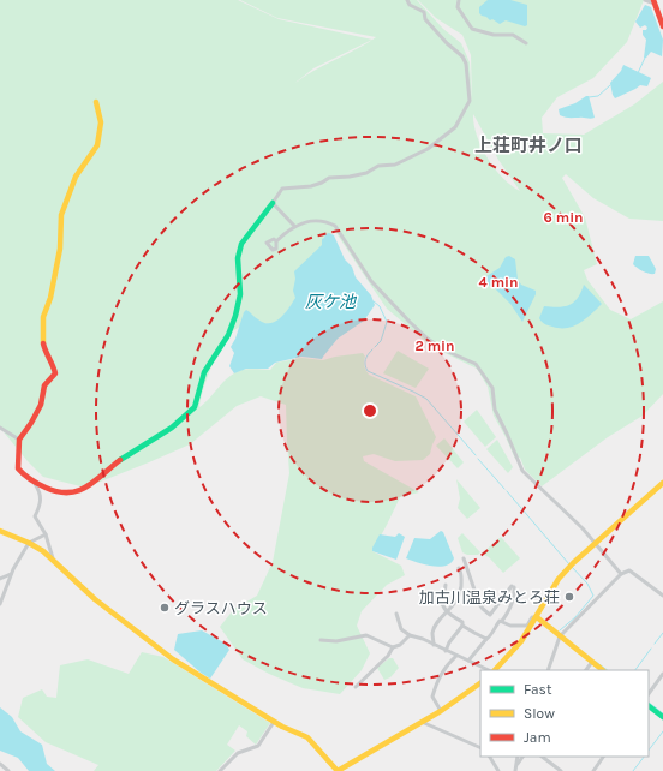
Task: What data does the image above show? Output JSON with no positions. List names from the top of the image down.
{
  "districts": ["上荘町井ノ口"],
  "water": ["灰ケ池"],
  "places": ["加古川温泉みとろ荘", "グラスハウス"],
  "legend": ["Fast", "Slow", "Jam"],
  "rings": ["6 min", "4 min", "2 min"]
}
